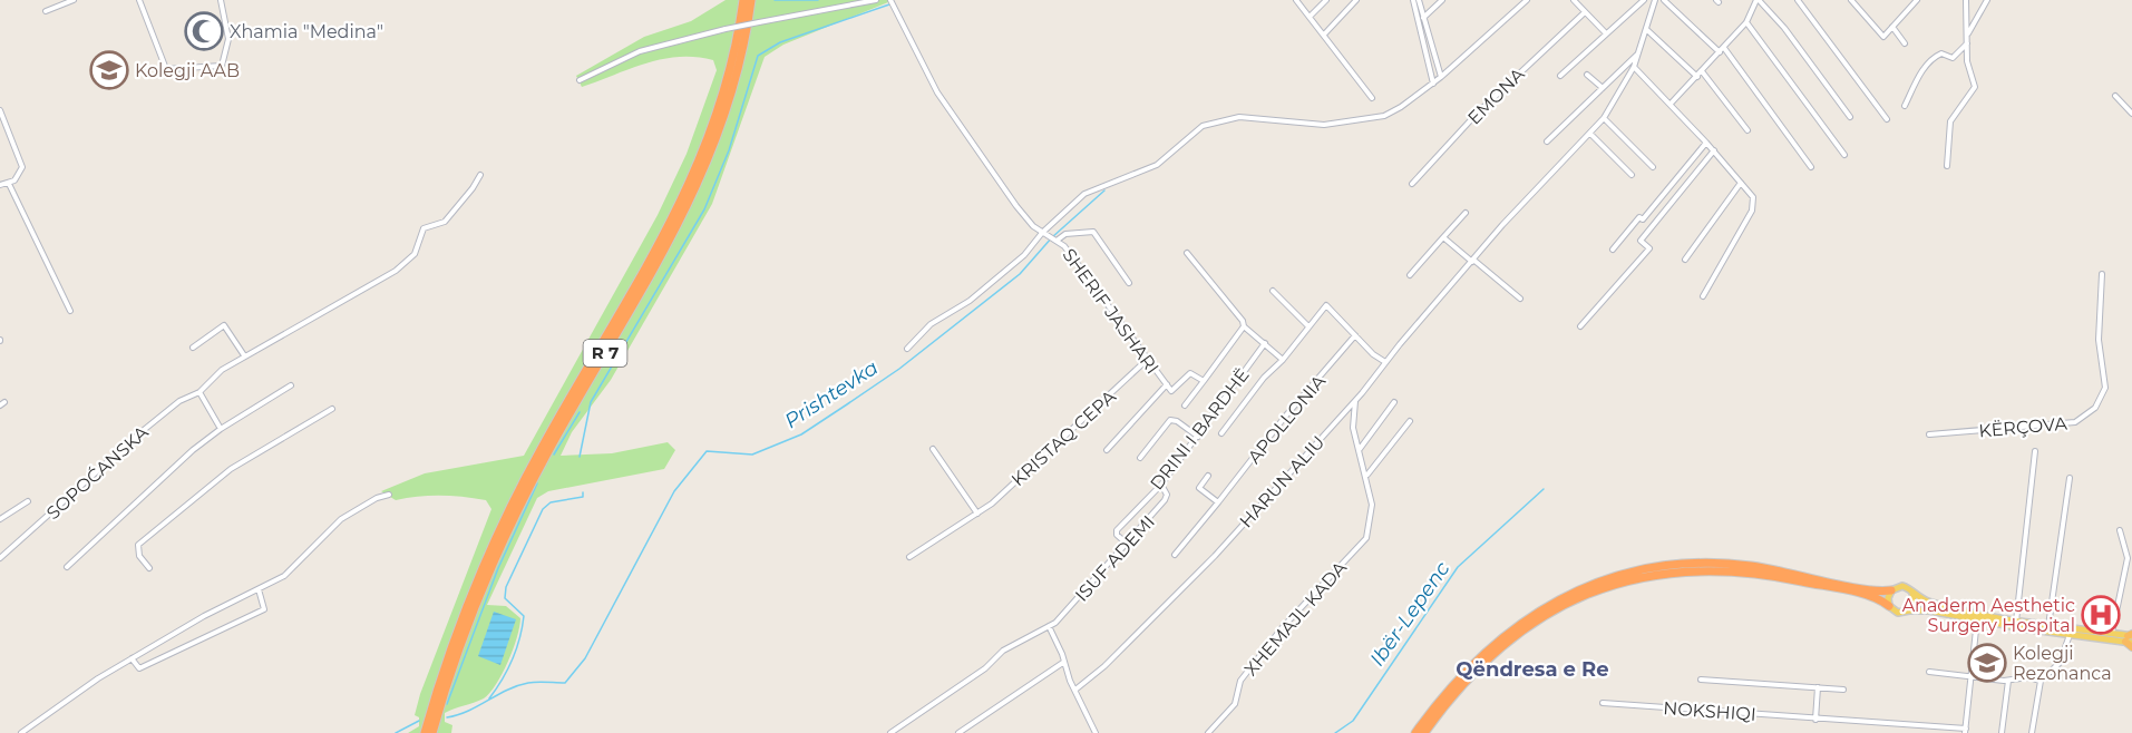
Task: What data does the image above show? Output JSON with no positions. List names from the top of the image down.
{
  "streets": {
    "highway": ["R 7"],
    "street": [
      "EMONA",
      "SHERIF JASHARI",
      "APOLLONIA",
      "KËRÇOVA",
      "DRINI I BARDHË",
      "KRISTAQ CEPA",
      "SOPOĆANSKA",
      "HARUN ALIU",
      "ISUF ADEMI",
      "XHEMAJL KADA",
      "NOKSHIQI"
    ]
  },
  "crossings": [
    ["SHERIF JASHARI", "KRISTAQ CEPA"],
    ["DRINI I BARDHË", "ISUF ADEMI"]
  ],
  "districts": ["Qëndresa e Re"],
  "water": ["Prishtevka", "Ibër-Lepenc"],
  "places": {
    "mosque": ["Xhamia \"Medina\""],
    "school or university": ["Kolegji AAB", "Kolegji Rezonanca"],
    "hospital": ["Anaderm Aesthetic Surgery Hospital"]
  }
}
